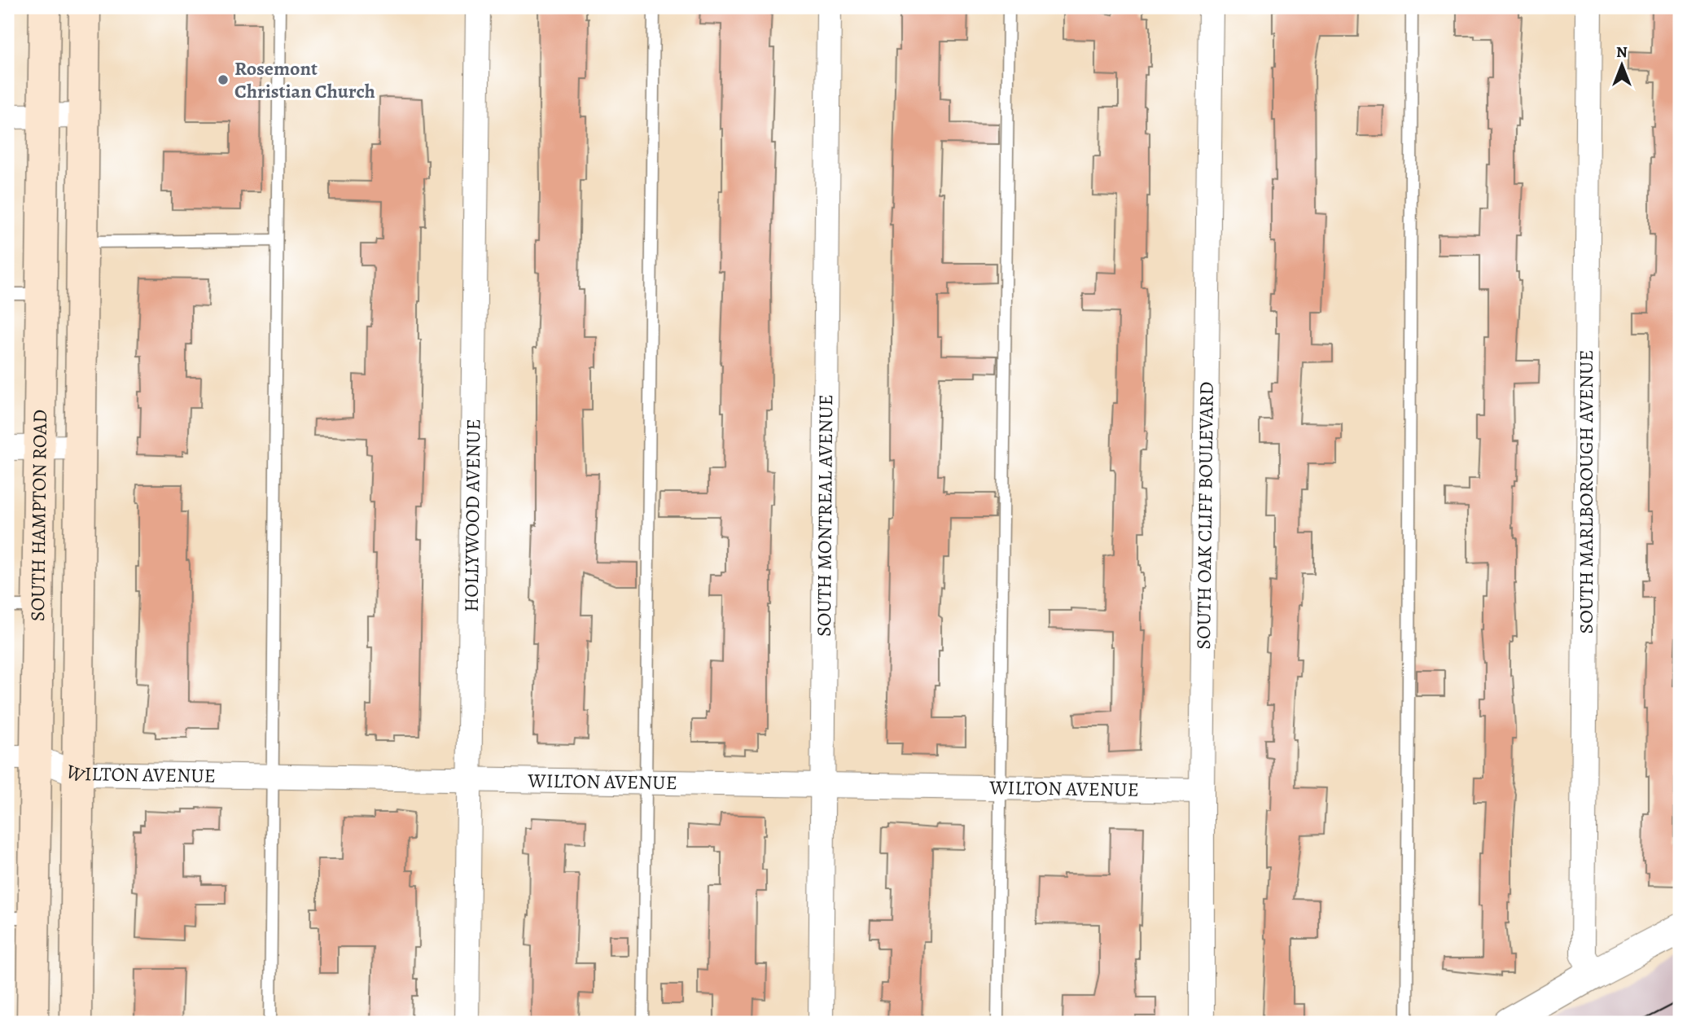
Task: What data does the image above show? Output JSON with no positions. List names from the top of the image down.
{
  "streets": {
    "main road": ["SOUTH HAMPTON ROAD"],
    "street": [
      "SOUTH MARLBOROUGH AVENUE",
      "HOLLYWOOD AVENUE",
      "SOUTH OAK CLIFF BOULEVARD",
      "SOUTH MONTREAL AVENUE",
      "WILTON AVENUE"
    ]
  },
  "crossings": [
    ["SOUTH HAMPTON ROAD", "WILTON AVENUE"],
    ["HOLLYWOOD AVENUE", "WILTON AVENUE"],
    ["SOUTH OAK CLIFF BOULEVARD", "WILTON AVENUE"],
    ["SOUTH MONTREAL AVENUE", "WILTON AVENUE"]
  ],
  "places": ["Rosemont Christian Church"],
  "north": "top"
}
